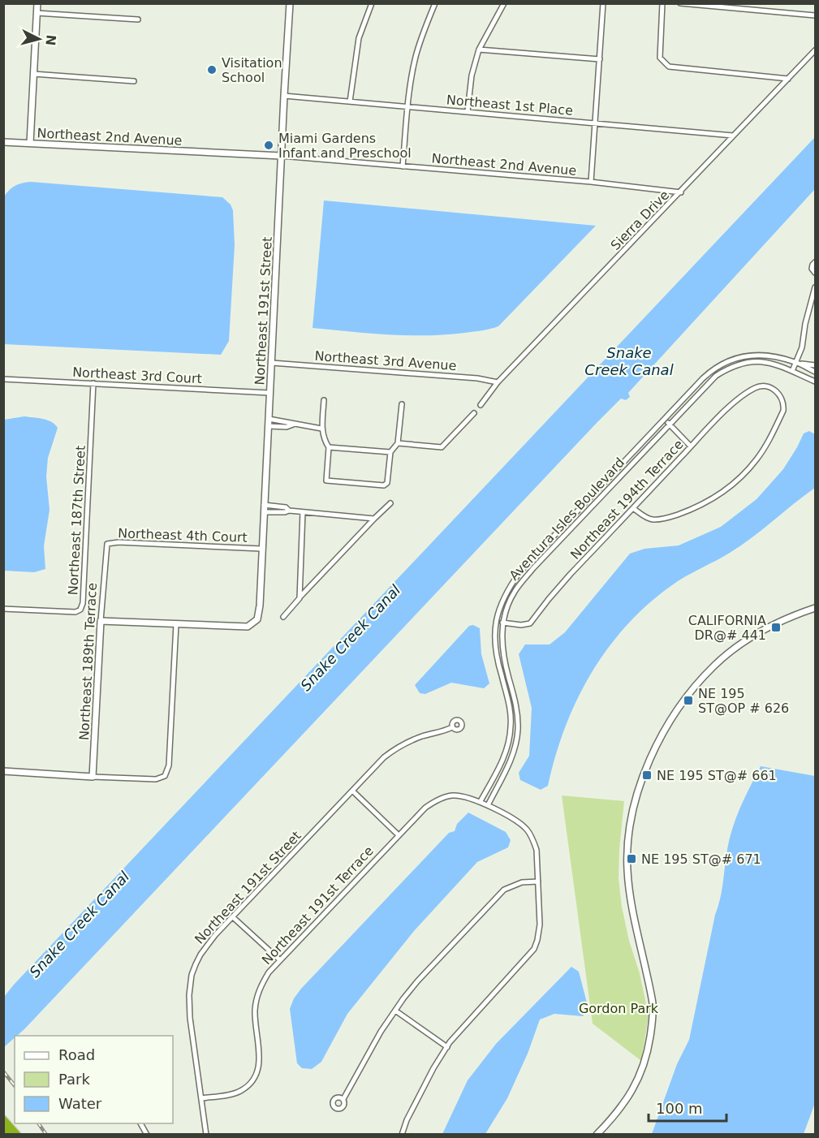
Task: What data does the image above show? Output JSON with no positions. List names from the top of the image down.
{
  "streets": {
    "street": [
      "Northeast 1st Place",
      "Northeast 2nd Avenue",
      "Sierra Drive",
      "Northeast 191st Street",
      "Northeast 3rd Avenue",
      "Northeast 3rd Court",
      "Northeast 194th Terrace",
      "Aventura Isles Boulevard",
      "Northeast 187th Street",
      "Northeast 4th Court",
      "Northeast 189th Terrace",
      "Northeast 191st Terrace"
    ]
  },
  "crossings": [
    ["Northeast 1st Place", "Sierra Drive"],
    ["Northeast 1st Place", "Northeast 191st Street"],
    ["Northeast 2nd Avenue", "Sierra Drive"],
    ["Northeast 2nd Avenue", "Northeast 191st Street"],
    ["Sierra Drive", "Northeast 3rd Avenue"],
    ["Northeast 191st Street", "Northeast 3rd Avenue"],
    ["Northeast 191st Street", "Northeast 3rd Court"],
    ["Northeast 191st Street", "Northeast 4th Court"],
    ["Northeast 191st Street", "Northeast 191st Terrace"],
    ["Northeast 3rd Court", "Northeast 187th Street"],
    ["Northeast 194th Terrace", "Aventura Isles Boulevard"],
    ["Aventura Isles Boulevard", "Northeast 191st Terrace"],
    ["Northeast 4th Court", "Northeast 189th Terrace"]
  ],
  "water": ["Snake Creek Canal"],
  "parks": ["Gordon Park"],
  "places": {
    "other": ["Visitation School", "Miami Gardens Infant and Preschool"],
    "transit": [
      "CALIFORNIA DR@# 441",
      "NE 195 ST@OP # 626",
      "NE 195 ST@# 661",
      "NE 195 ST@# 671"
    ]
  },
  "legend": ["Road", "Park", "Water"],
  "scale_bar": "100 m",
  "north": "right"
}
